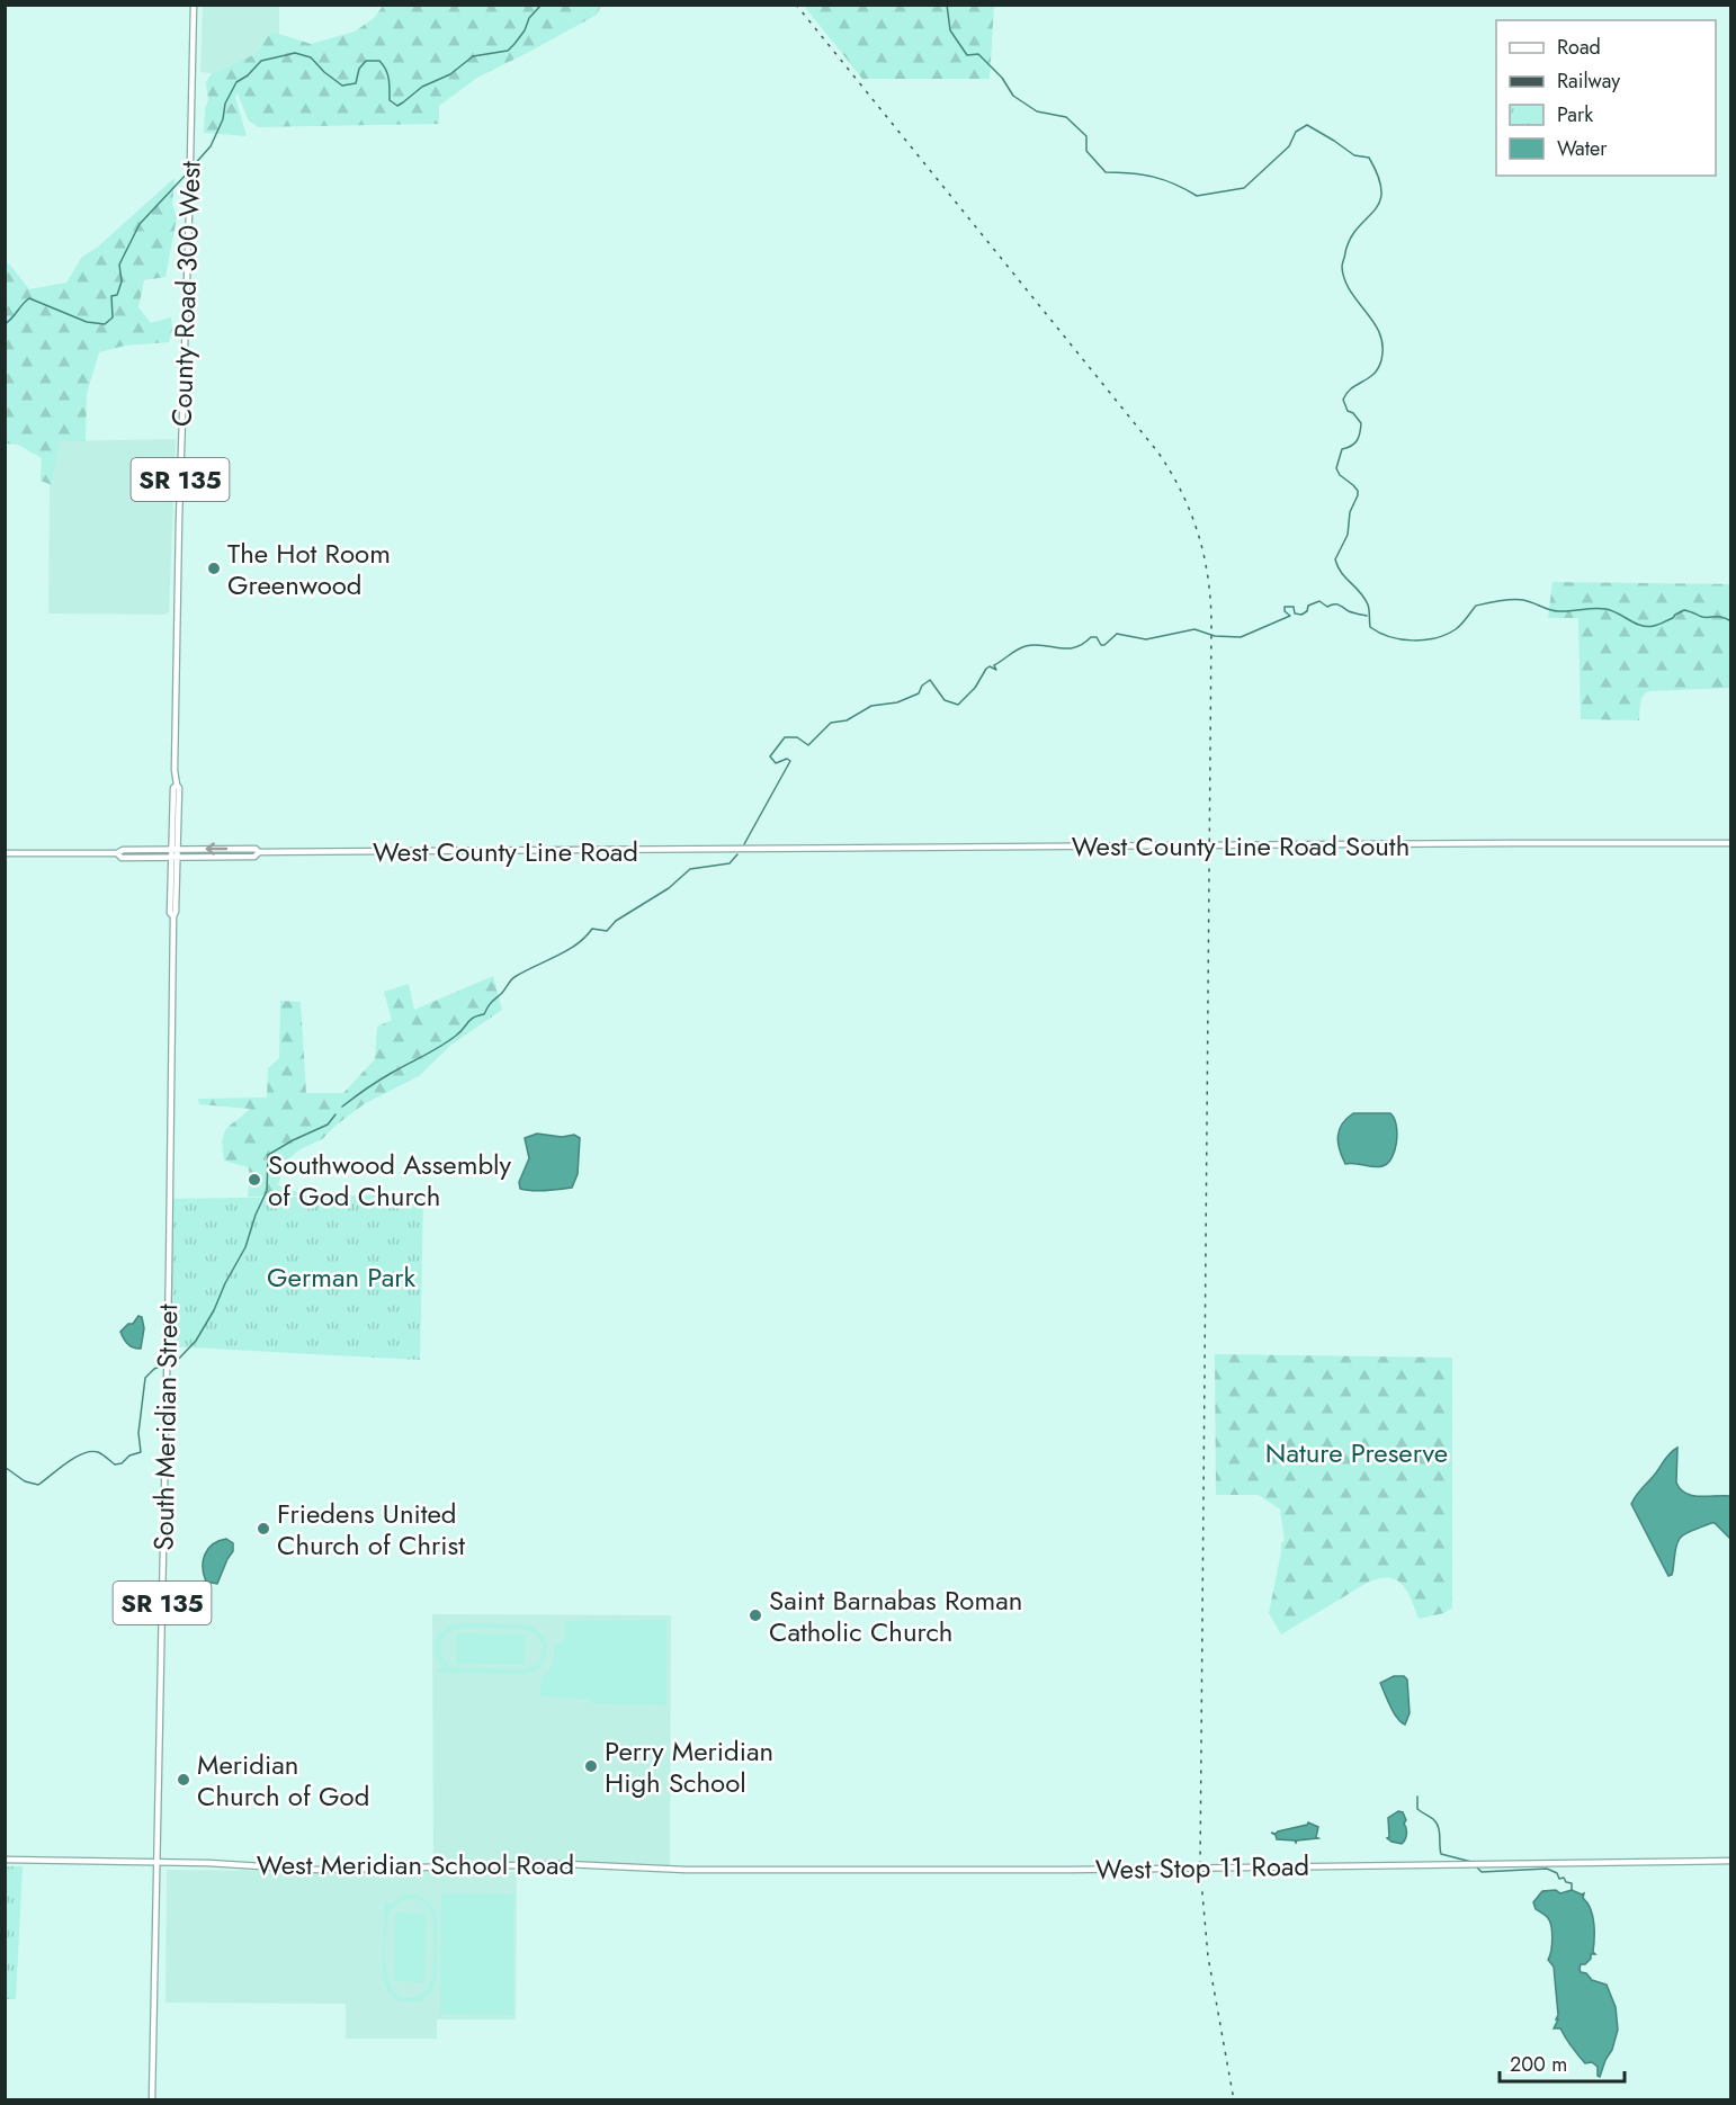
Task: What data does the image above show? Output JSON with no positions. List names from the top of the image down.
{
  "streets": {
    "main road": [
      "County Road 300 West",
      "SR 135",
      "West County Line Road South",
      "West County Line Road",
      "South Meridian Street",
      "West Meridian School Road",
      "West Stop 11 Road"
    ]
  },
  "crossings": [
    ["County Road 300 West", "West County Line Road"],
    ["County Road 300 West", "South Meridian Street"],
    ["West County Line Road South", "West County Line Road"],
    ["West County Line Road", "South Meridian Street"],
    ["South Meridian Street", "West Meridian School Road"],
    ["West Meridian School Road", "West Stop 11 Road"]
  ],
  "parks": ["German Park", "Nature Preserve"],
  "places": [
    "The Hot Room Greenwood",
    "Southwood Assembly of God Church",
    "Friedens United Church of Christ",
    "Saint Barnabas Roman Catholic Church",
    "Perry Meridian High School",
    "Meridian Church of God"
  ],
  "legend": [
    "Road",
    "Railway",
    "Park",
    "Water"
  ],
  "scale_bar": "200 m"
}
